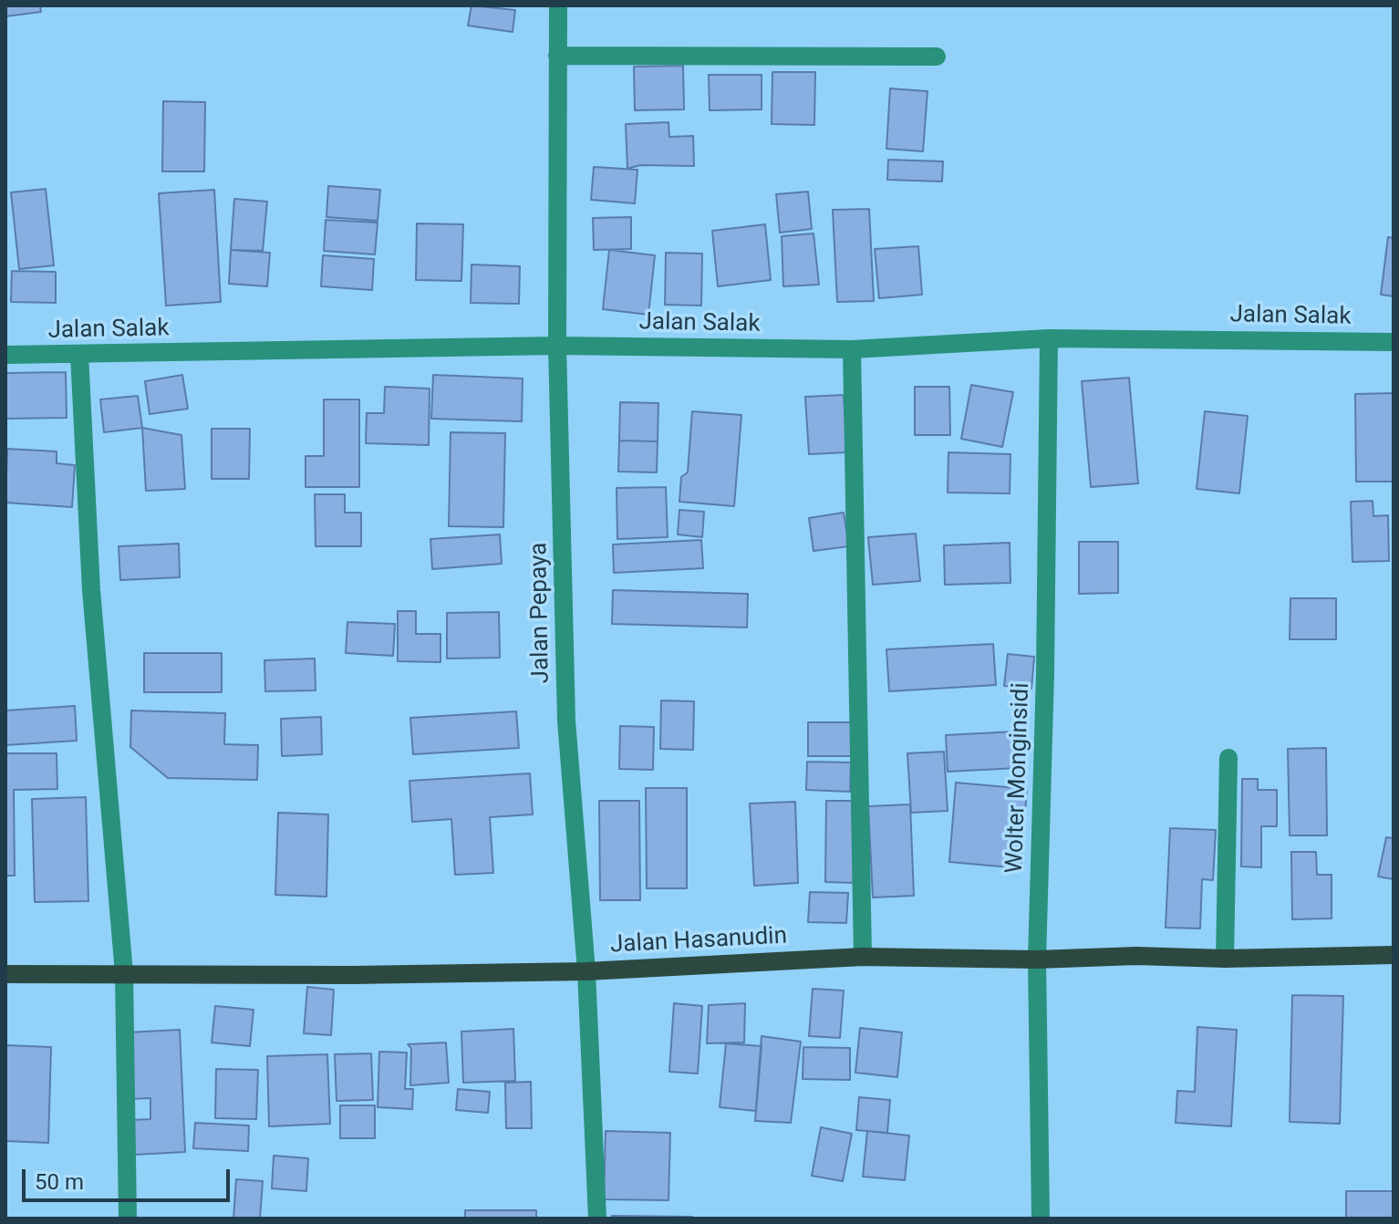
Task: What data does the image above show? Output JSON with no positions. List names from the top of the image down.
{
  "streets": {
    "main road": ["Jalan Hasanudin"],
    "street": ["Jalan Salak", "Jalan Pepaya", "Wolter Monginsidi"]
  },
  "crossings": [
    ["Jalan Salak", "Jalan Pepaya"],
    ["Jalan Salak", "Wolter Monginsidi"],
    ["Jalan Pepaya", "Jalan Hasanudin"],
    ["Wolter Monginsidi", "Jalan Hasanudin"]
  ],
  "scale_bar": "50 m"
}
